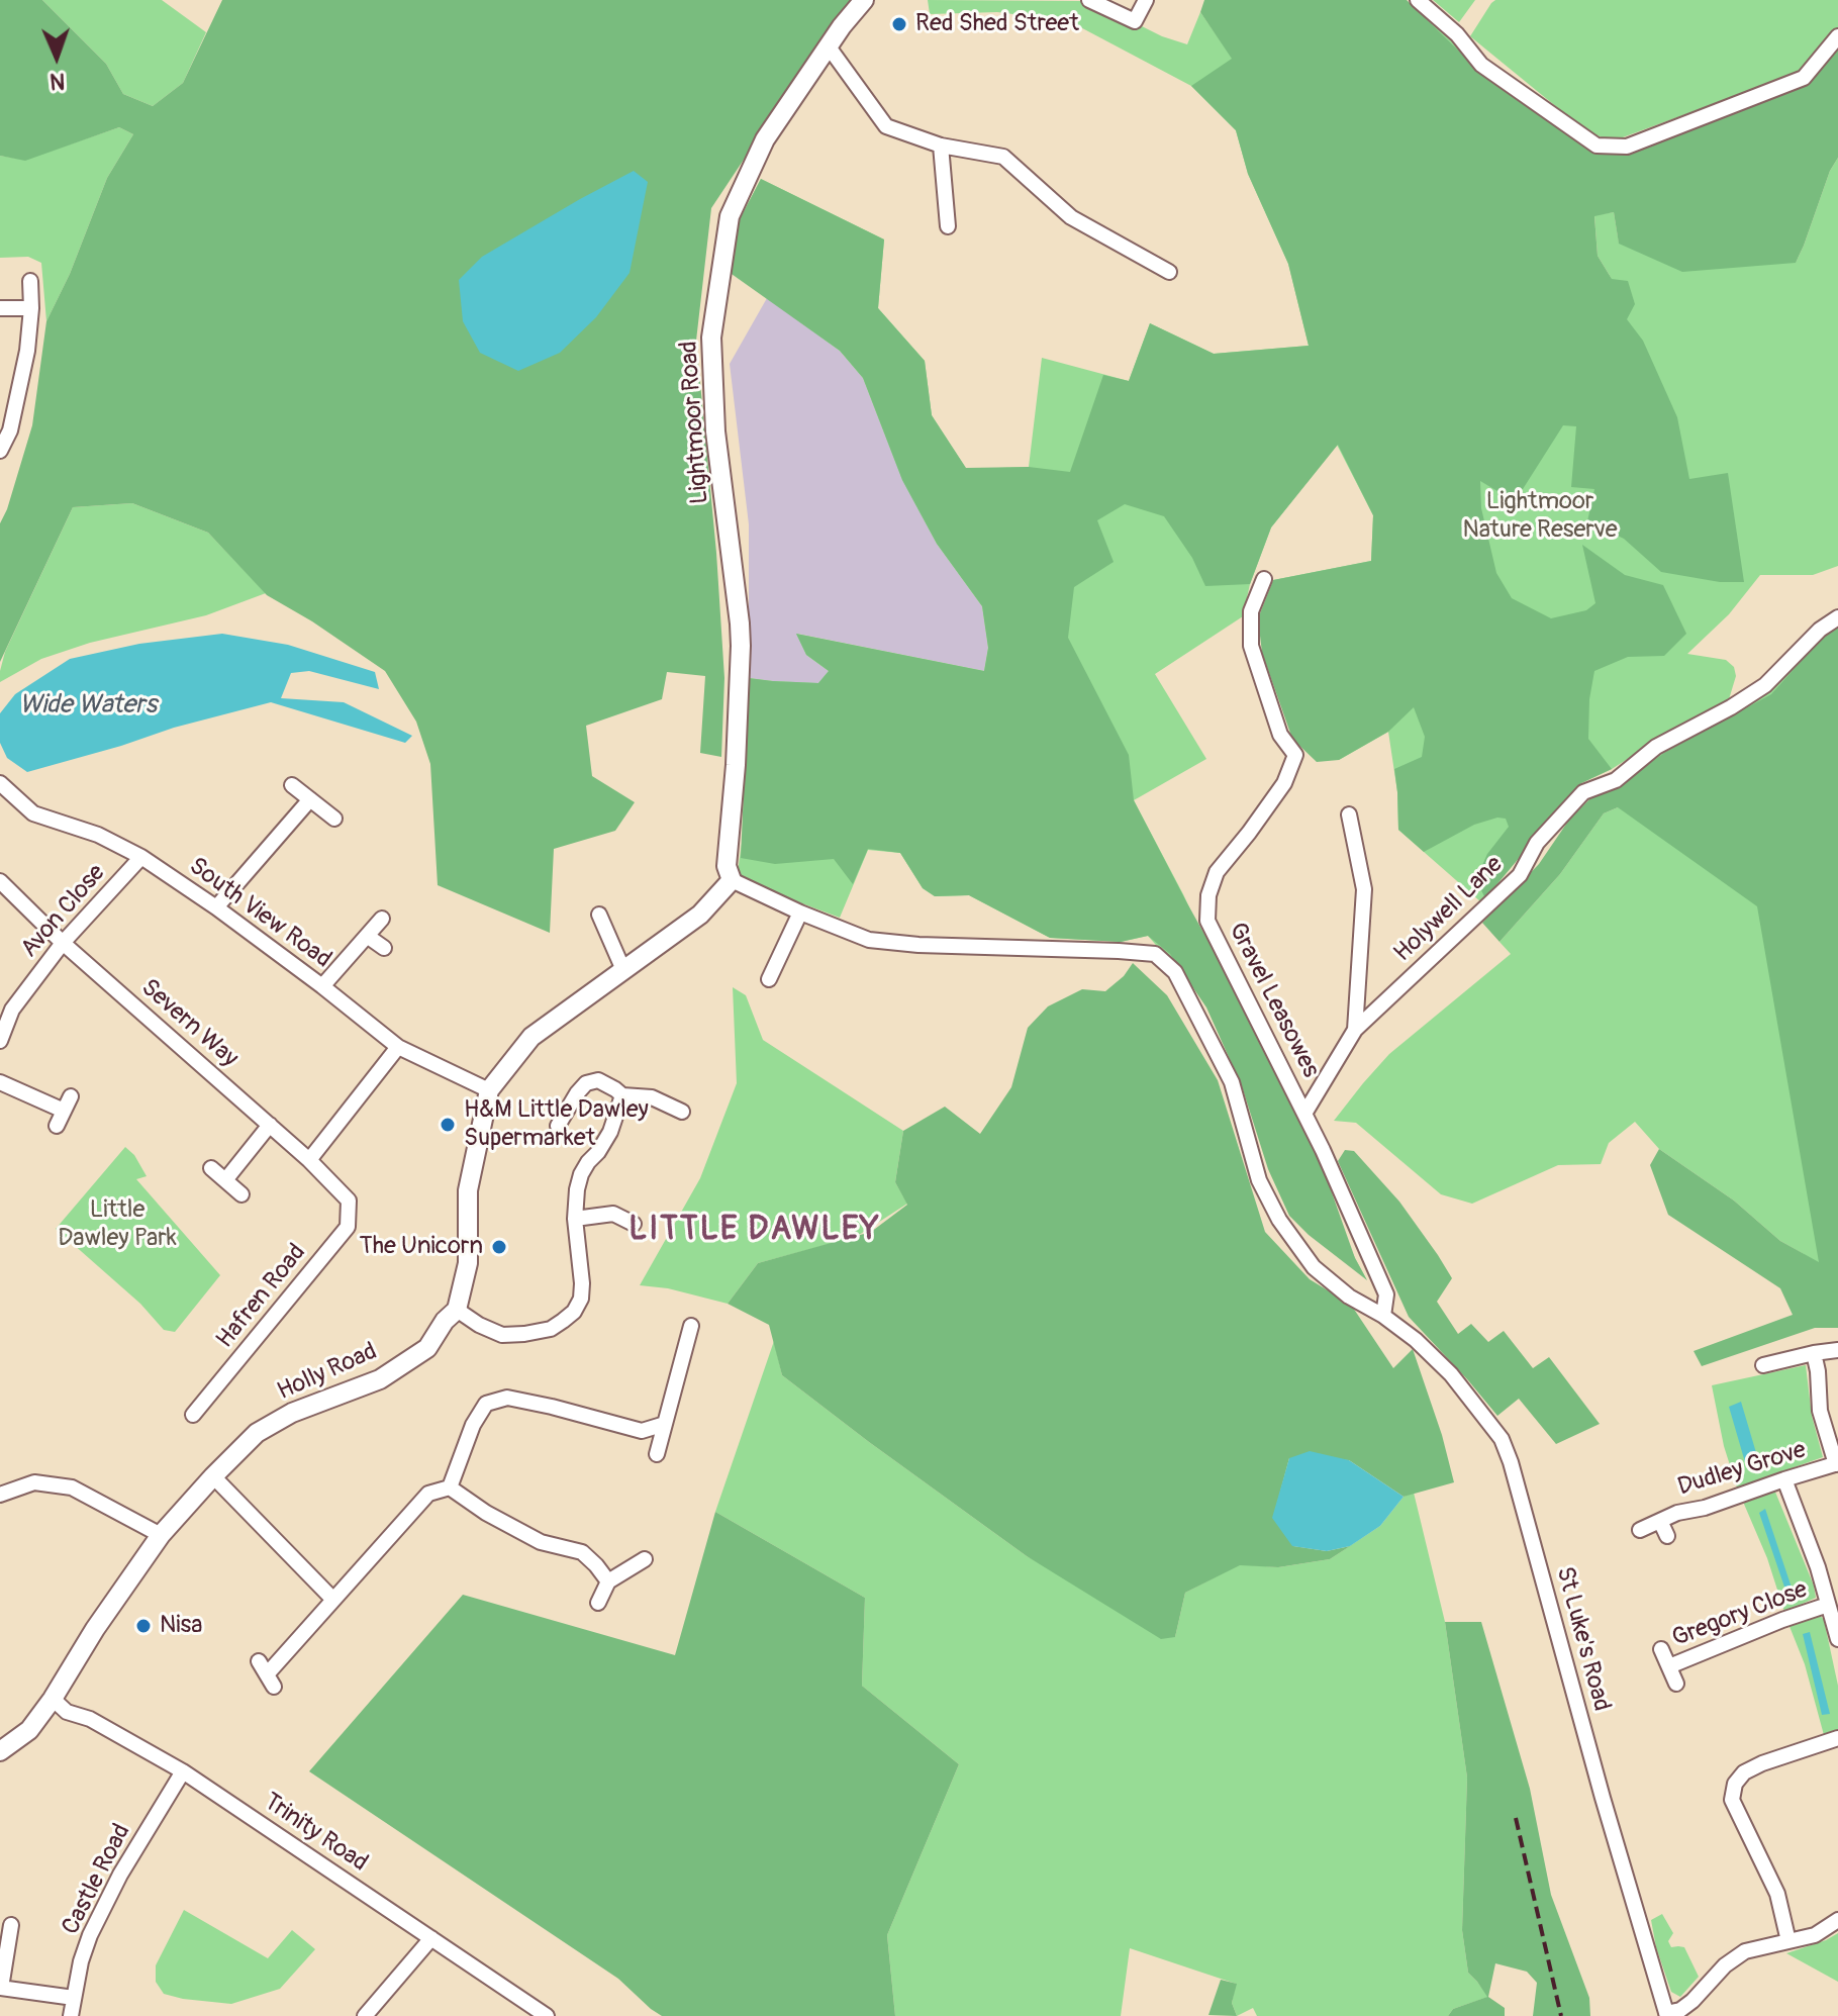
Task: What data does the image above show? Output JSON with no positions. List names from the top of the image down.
{
  "streets": {
    "street": [
      "Lightmoor Road",
      "Holywell Lane",
      "Avon Close",
      "South View Road",
      "Gravel Leasowes",
      "Severn Way",
      "Hafren Road",
      "Holly Road",
      "Dudley Grove",
      "Gregory Close",
      "St Luke's Road",
      "Trinity Road",
      "Castle Road"
    ]
  },
  "crossings": [
    ["Lightmoor Road", "Holly Road"],
    ["Lightmoor Road", "St Luke's Road"],
    ["Holywell Lane", "Gravel Leasowes"],
    ["Avon Close", "South View Road"],
    ["Avon Close", "Severn Way"],
    ["South View Road", "Holly Road"],
    ["Gravel Leasowes", "St Luke's Road"],
    ["Severn Way", "Hafren Road"],
    ["Holly Road", "St Luke's Road"],
    ["Holly Road", "Trinity Road"],
    ["Trinity Road", "Castle Road"]
  ],
  "districts": ["LITTLE DAWLEY"],
  "water": ["Wide Waters"],
  "parks": ["Lightmoor Nature Reserve", "Little Dawley Park"],
  "places": [
    "Red Shed Street",
    "H&M Little Dawley Supermarket",
    "The Unicorn",
    "Nisa"
  ],
  "north": "bottom"
}
